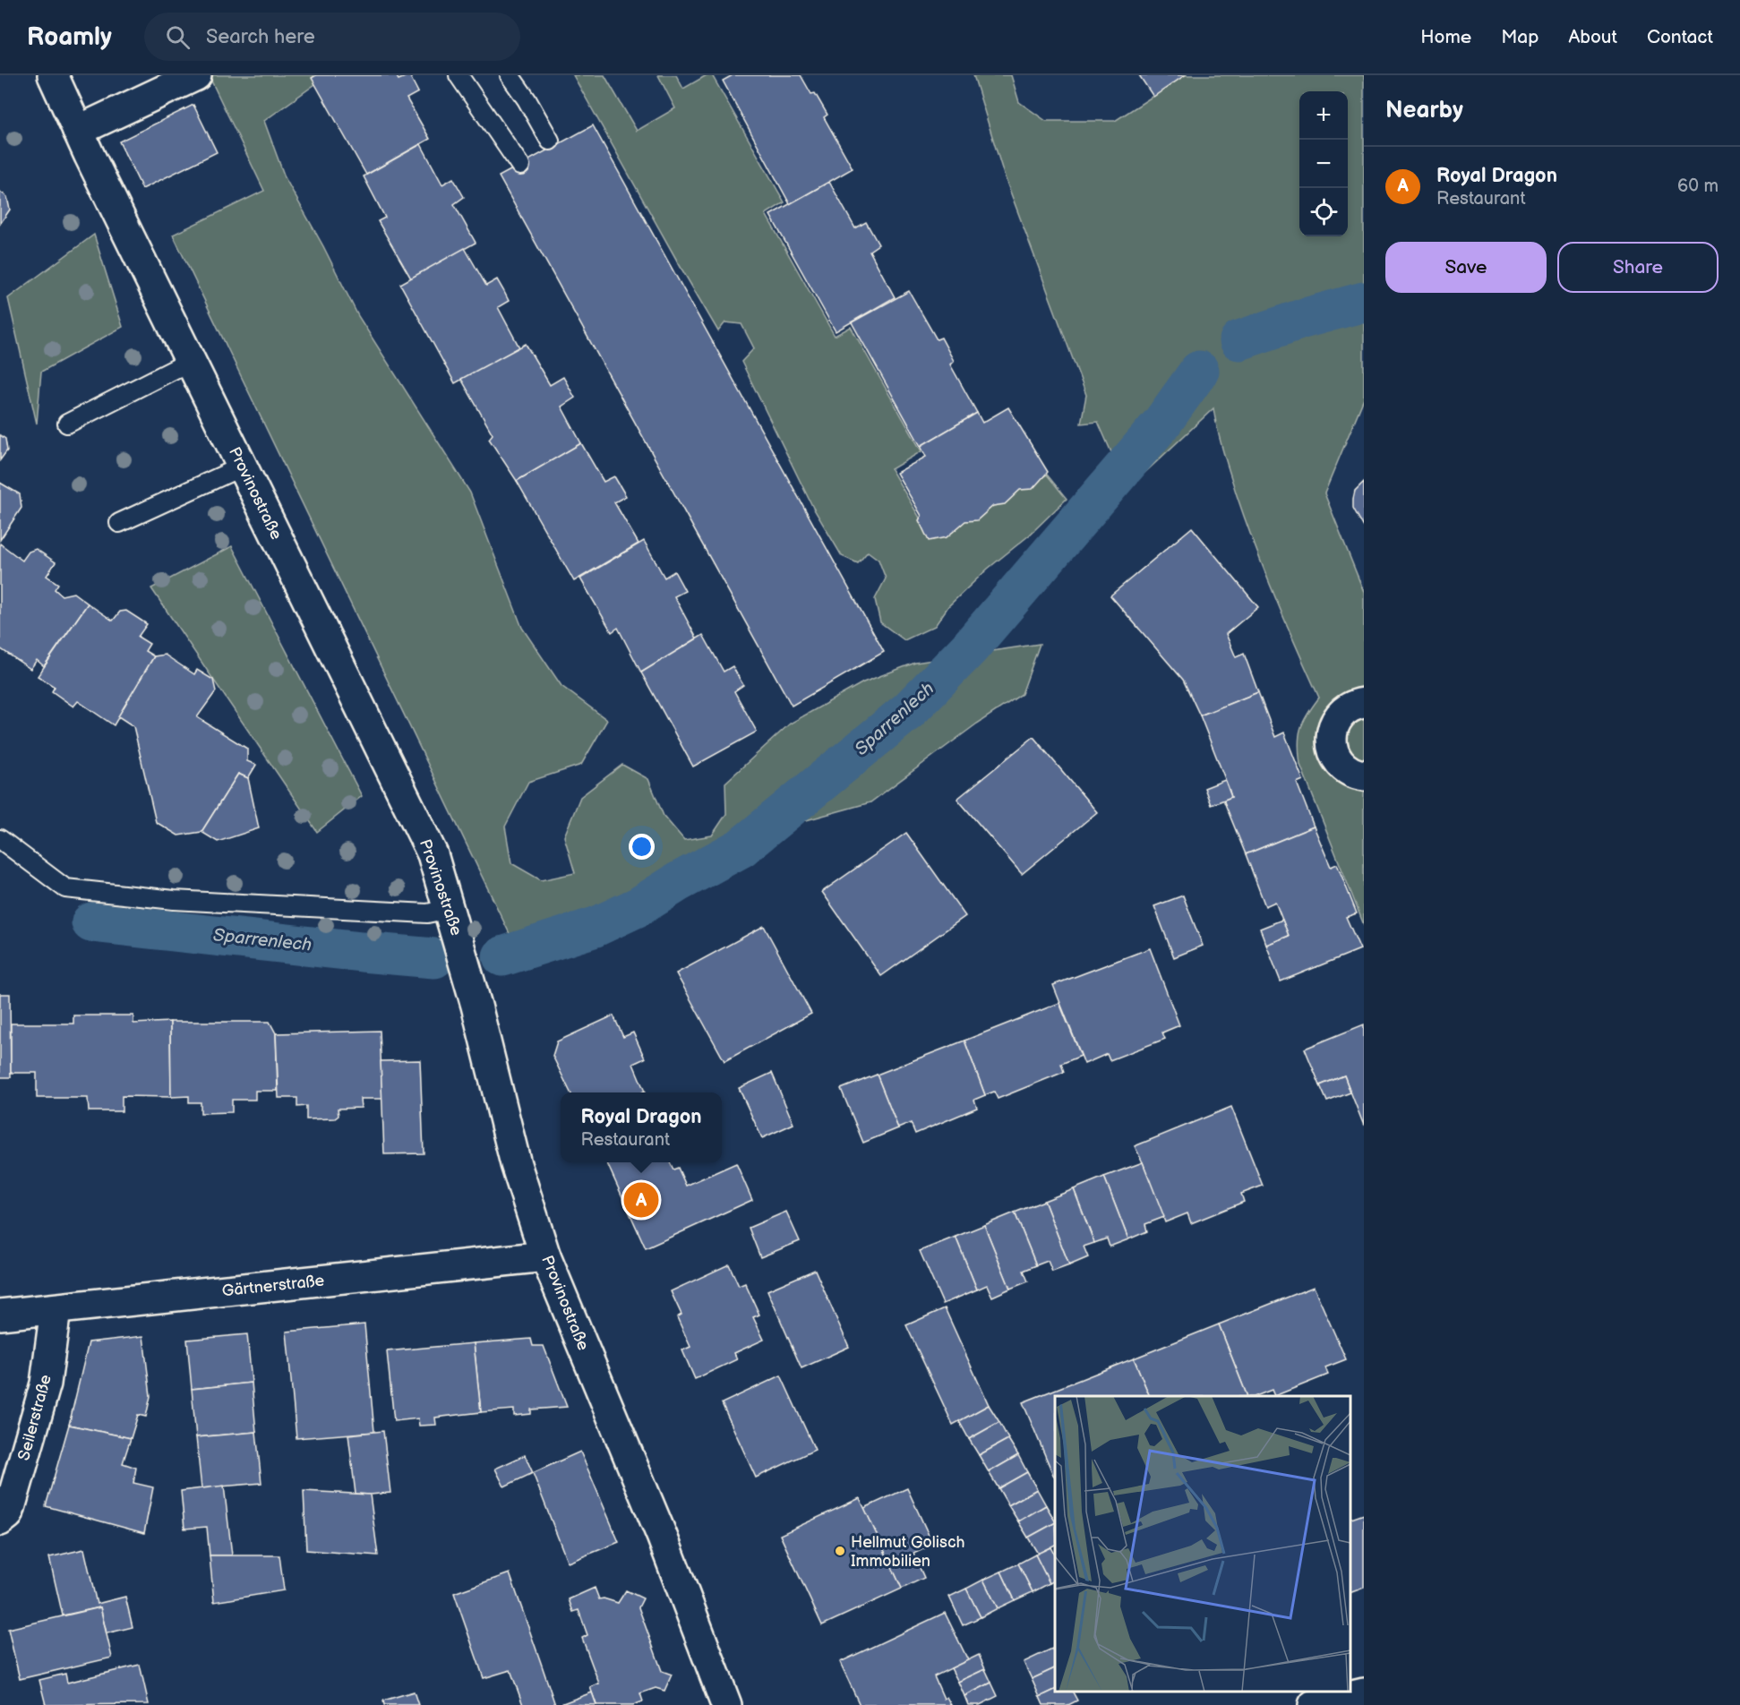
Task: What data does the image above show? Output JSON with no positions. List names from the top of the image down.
{
  "streets": {
    "street": ["Provinostraße", "Gärtnerstraße", "Seilerstraße"]
  },
  "crossings": [
    ["Provinostraße", "Gärtnerstraße"],
    ["Gärtnerstraße", "Seilerstraße"]
  ],
  "water": ["Sparrenlech"],
  "places": ["Hellmut Golisch Immobilien"],
  "page": {
    "header": "Roamly",
    "search": "Search here",
    "nav": [
      "Home",
      "Map",
      "About",
      "Contact"
    ],
    "heading": "Nearby",
    "map_buttons": ["+", "−"],
    "list": [
      {
        "mark": "A",
        "name": "Royal Dragon",
        "note": "Restaurant",
        "value": "60 m"
      }
    ],
    "buttons": ["Save", "Share"],
    "popup": ["Royal Dragon", "Restaurant"],
    "pins": "A"
  }
}
